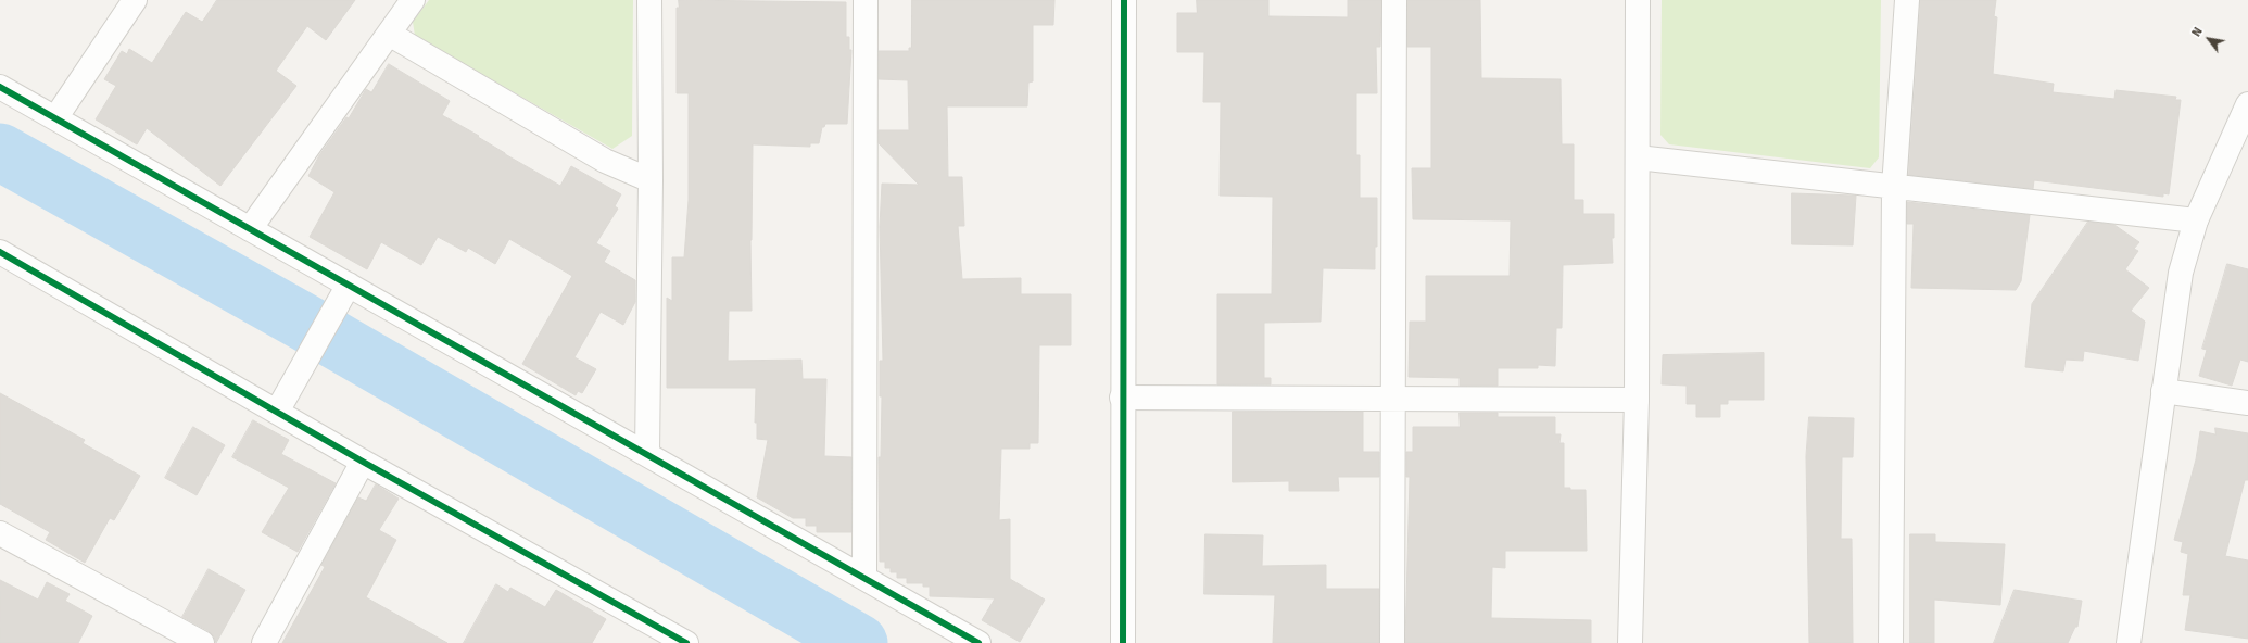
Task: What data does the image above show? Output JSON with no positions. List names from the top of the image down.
{
  "north": "top left"
}
